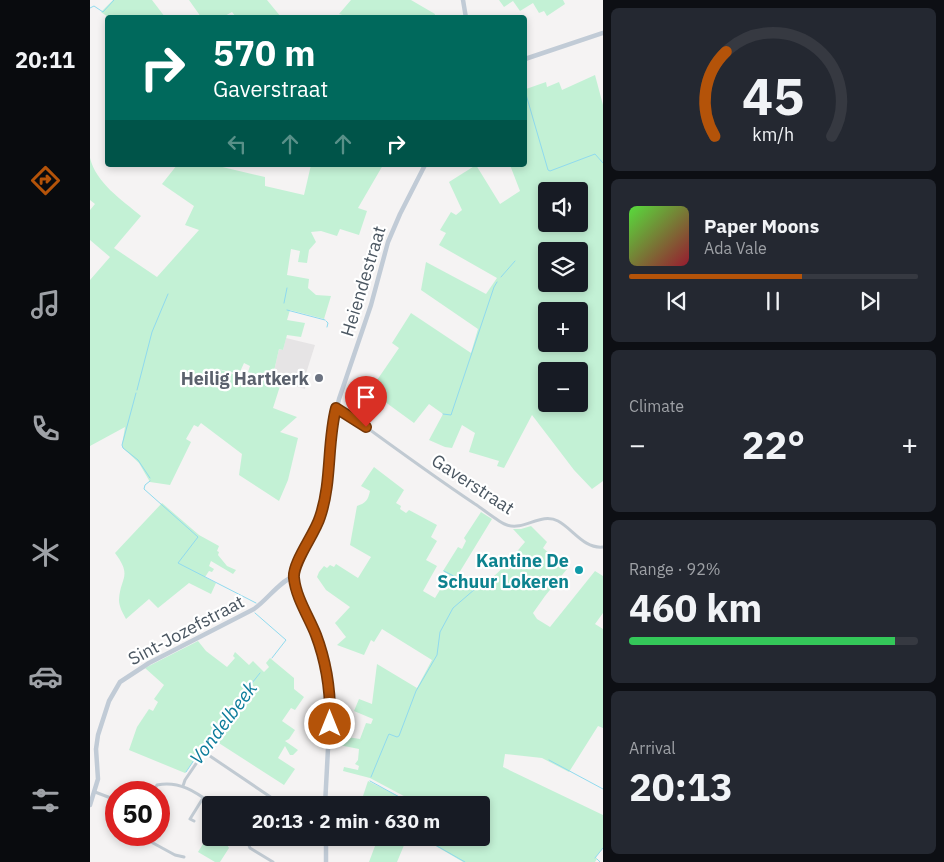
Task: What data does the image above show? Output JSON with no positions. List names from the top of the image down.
{
  "streets": {
    "main road": ["Heiendestraat", "Sint-Jozefstraat"],
    "street": ["Gaverstraat"]
  },
  "crossings": [
    ["Heiendestraat", "Gaverstraat"],
    ["Heiendestraat", "Sint-Jozefstraat"]
  ],
  "water": ["Vondelbeek"],
  "places": ["Heilig Hartkerk", "Kantine De Schuur Lokeren"],
  "page": {
    "tabs": "20:11",
    "turn": ["570 m", "Gaverstraat"],
    "map_buttons": ["+", "−"],
    "song": ["Paper Moons", "Ada Vale"],
    "tile": [
      "Climate",
      ["Range · 92%", "460 km"],
      ["Arrival", "20:13"]
    ],
    "heat": ["−", "22°", "+"],
    "limit": "50",
    "trip": "20:13 · 2 min · 630 m",
    "gauge": ["45", "km/h"]
  }
}
